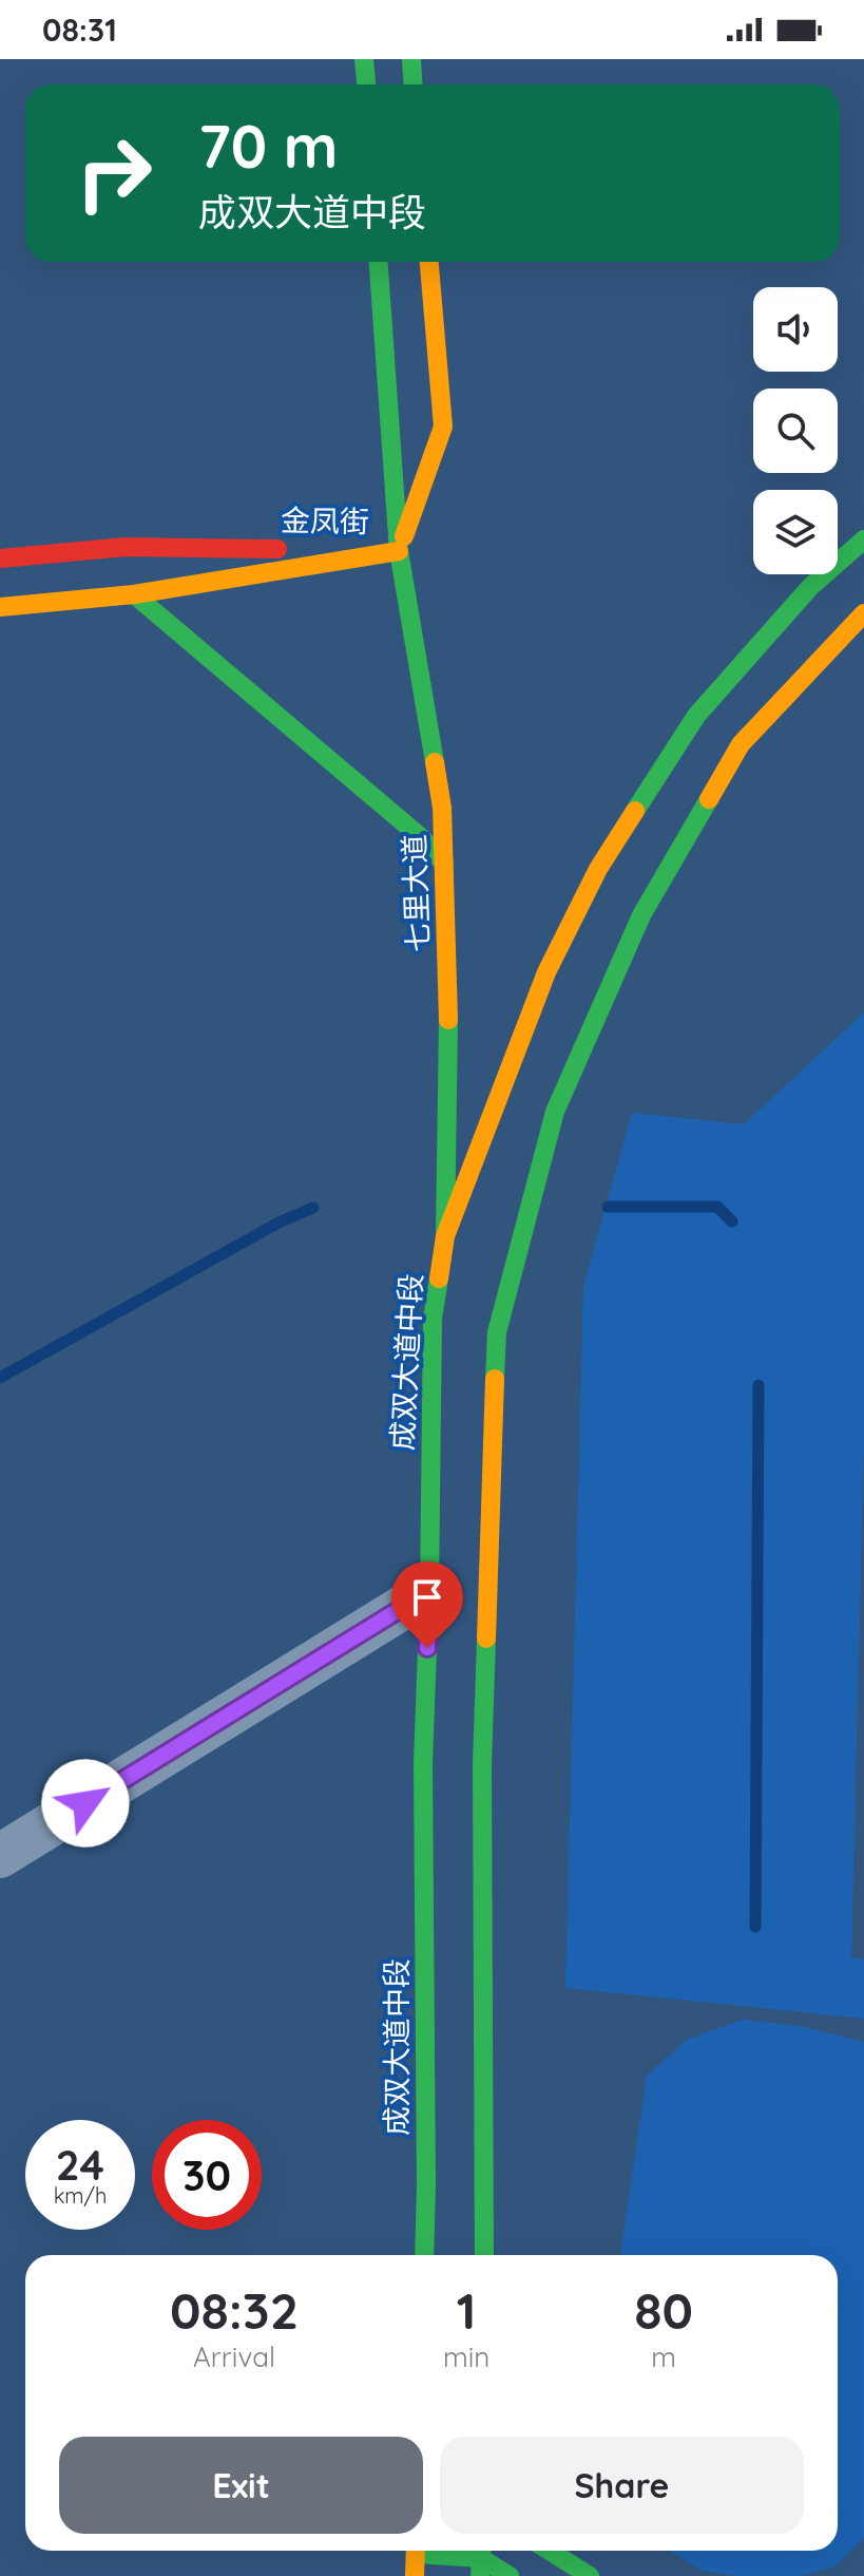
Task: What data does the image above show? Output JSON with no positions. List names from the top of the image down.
{
  "streets": {
    "main road": ["金凤街", "七里大道", "成双大道中段"]
  },
  "crossings": [
    ["金凤街", "七里大道"],
    ["七里大道", "成双大道中段"]
  ],
  "page": {
    "status": "08:31",
    "turn": ["70 m", "成双大道中段"],
    "speed": "24 km/h",
    "limit": "30",
    "eta": [
      "08:32",
      "Arrival",
      "1",
      "min",
      "80",
      "m"
    ],
    "buttons": ["Exit", "Share"]
  }
}
